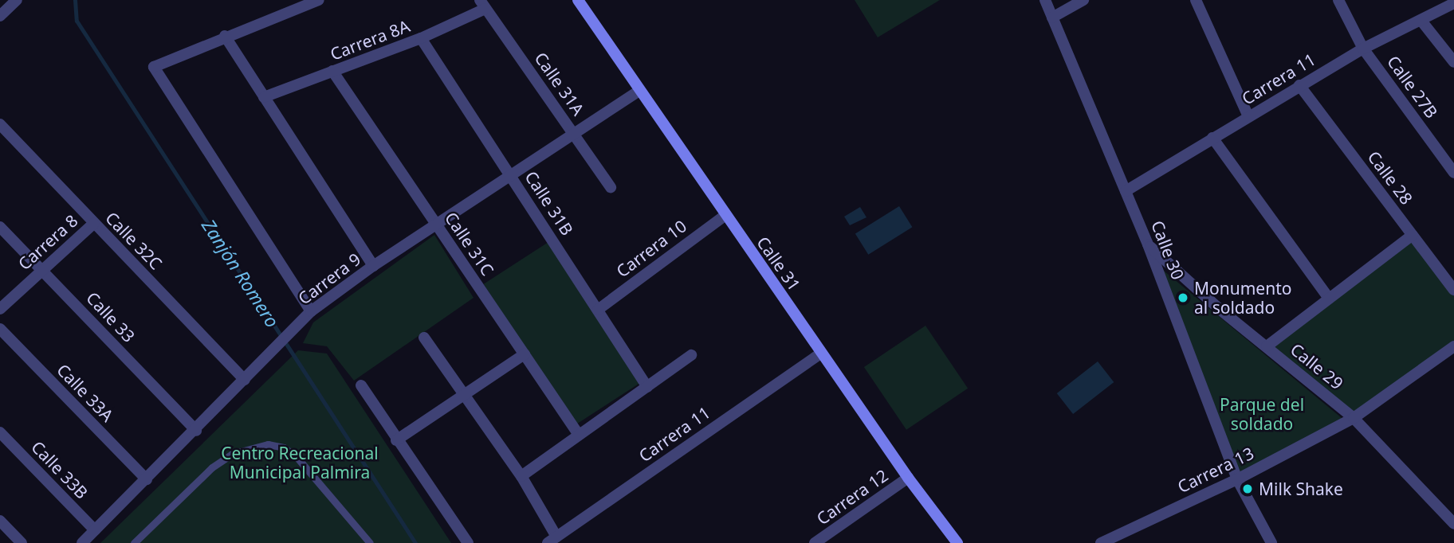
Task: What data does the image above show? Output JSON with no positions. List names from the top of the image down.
{
  "streets": {
    "main road": ["Calle 31"],
    "street": [
      "Carrera 8A",
      "Carrera 11",
      "Calle 31A",
      "Calle 27B",
      "Calle 28",
      "Calle 31B",
      "Calle 32C",
      "Carrera 8",
      "Calle 31C",
      "Carrera 10",
      "Calle 30",
      "Carrera 9",
      "Calle 33",
      "Calle 29",
      "Calle 33A",
      "Calle 33B",
      "Carrera 13",
      "Carrera 12"
    ]
  },
  "crossings": [
    ["Carrera 8A", "Calle 31A"],
    ["Carrera 8A", "Calle 31B"],
    ["Carrera 8A", "Calle 31C"],
    ["Carrera 11", "Calle 27B"],
    ["Carrera 11", "Calle 28"],
    ["Carrera 11", "Calle 30"],
    ["Carrera 11", "Calle 31"],
    ["Calle 31A", "Carrera 9"],
    ["Calle 31B", "Carrera 10"],
    ["Calle 31B", "Carrera 9"],
    ["Calle 32C", "Carrera 8"],
    ["Calle 32C", "Carrera 9"],
    ["Carrera 8", "Calle 33"],
    ["Calle 31C", "Carrera 9"],
    ["Carrera 10", "Calle 31"],
    ["Calle 30", "Calle 29"],
    ["Calle 30", "Carrera 13"],
    ["Calle 31", "Carrera 9"],
    ["Calle 31", "Carrera 12"],
    ["Carrera 9", "Calle 33"],
    ["Carrera 9", "Calle 33A"],
    ["Carrera 9", "Calle 33B"],
    ["Calle 29", "Carrera 13"]
  ],
  "water": ["Zanjón Romero"],
  "parks": ["Parque del soldado", "Centro Recreacional Municipal Palmira"],
  "places": ["Monumento al soldado", "Milk Shake"]
}
